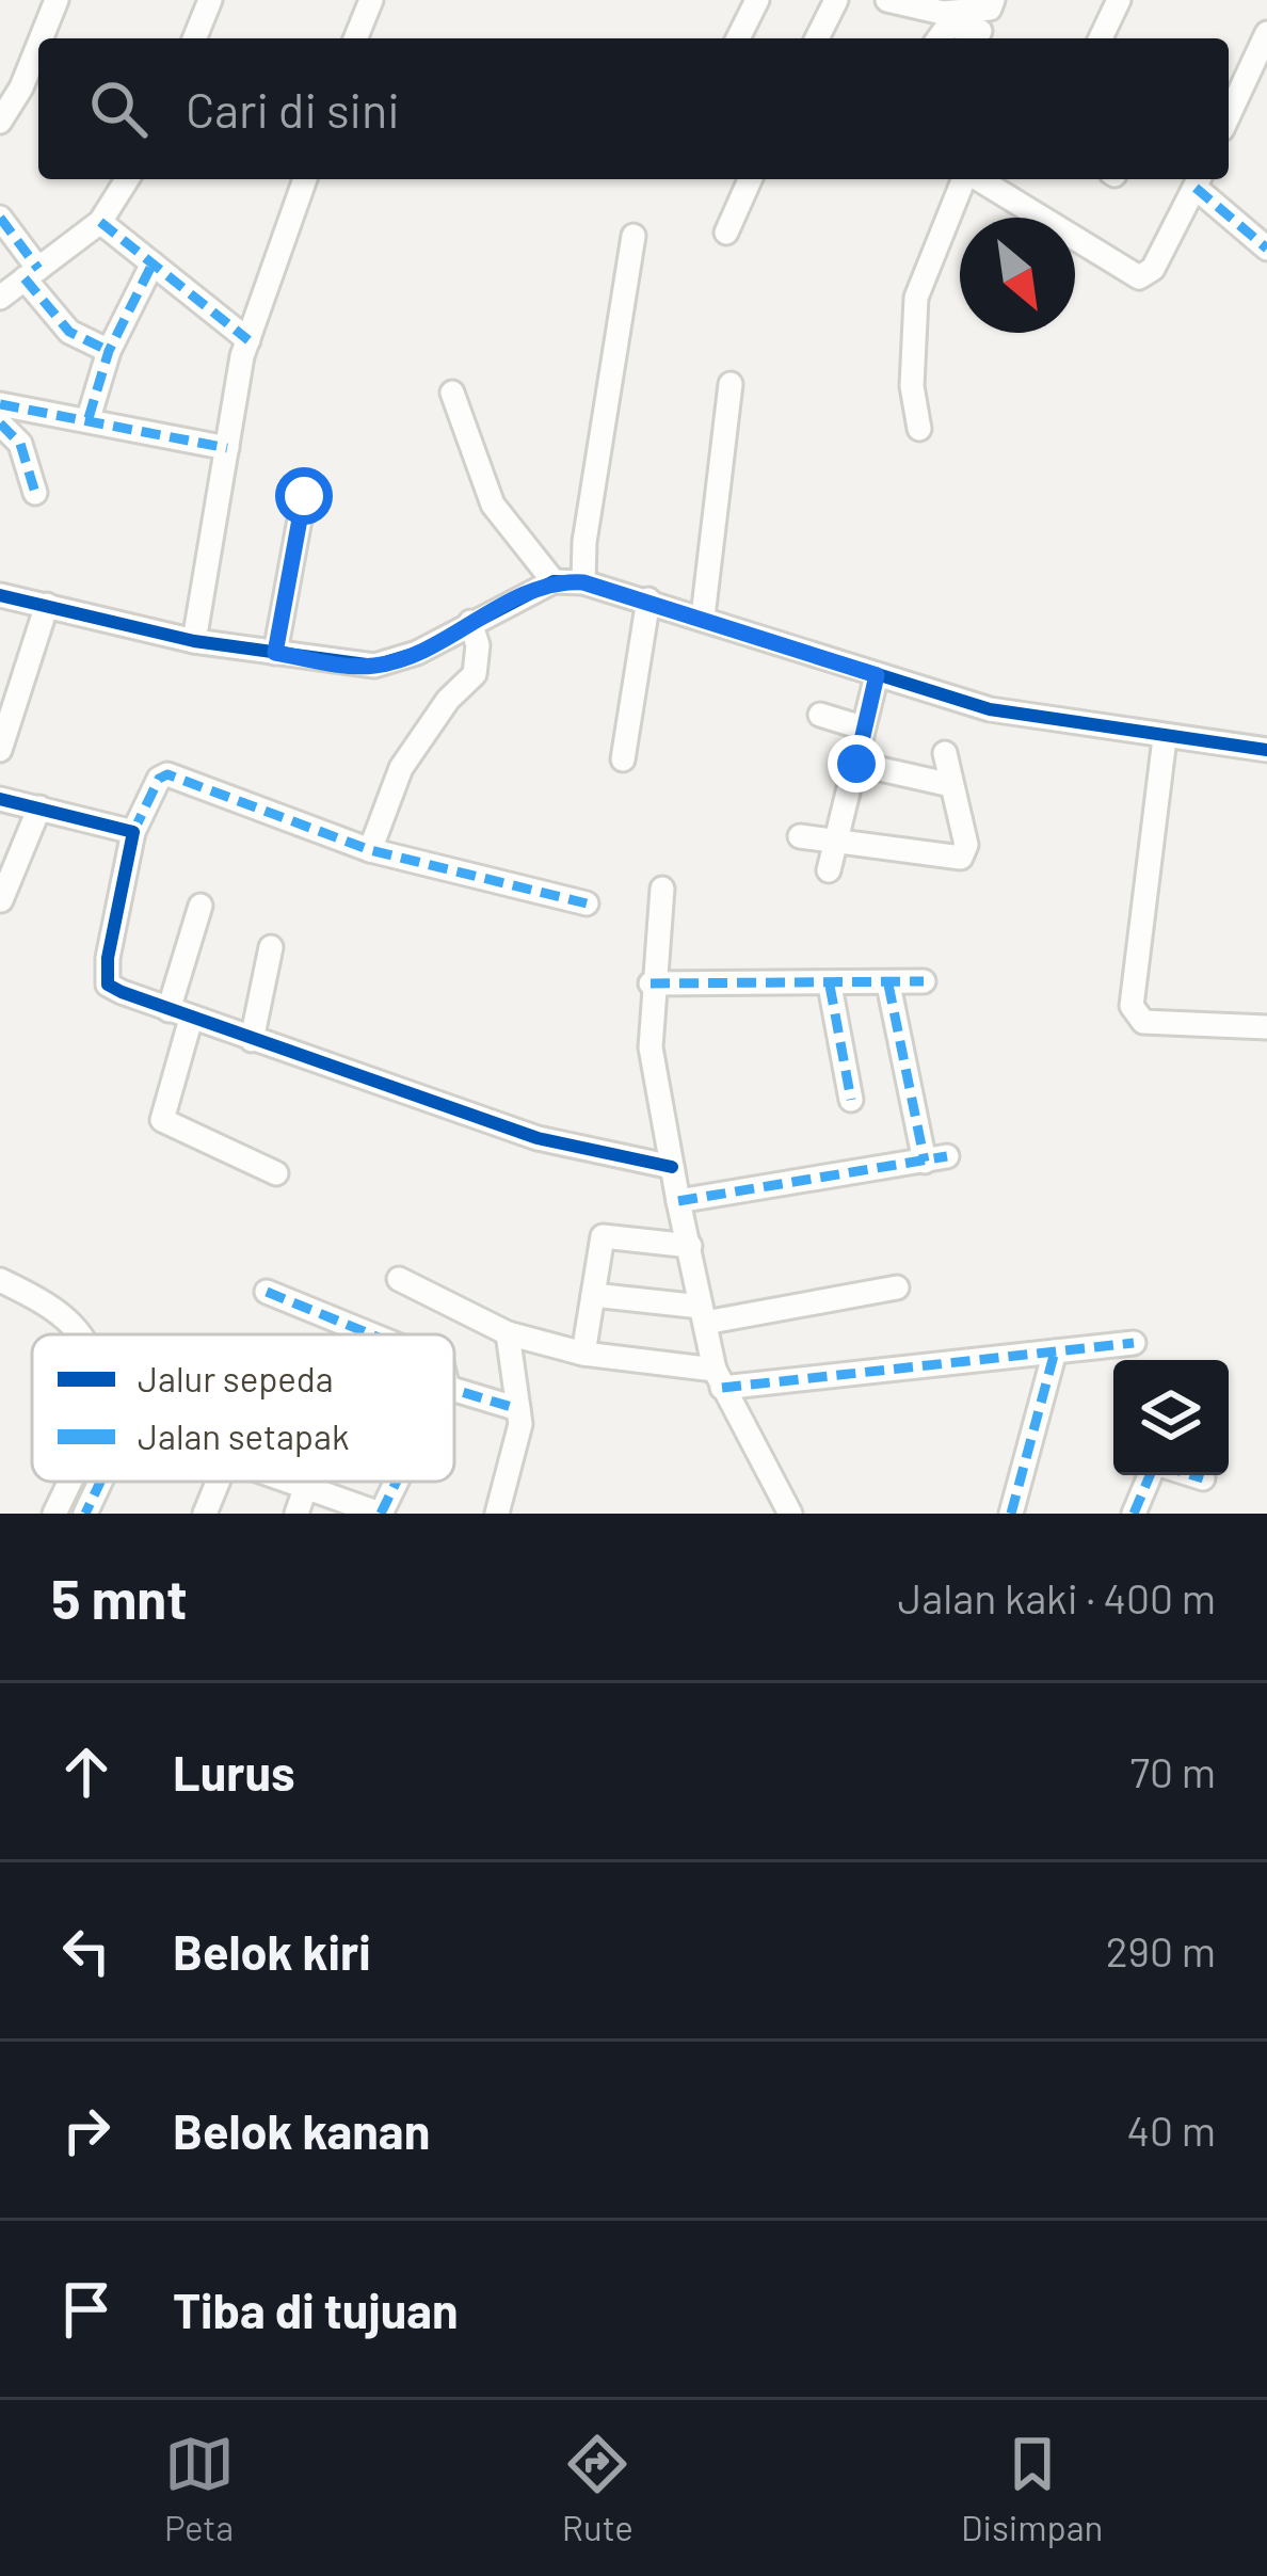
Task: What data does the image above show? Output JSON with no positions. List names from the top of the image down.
{
  "legend": ["Jalur sepeda", "Jalan setapak"],
  "north": "bottom right",
  "page": {
    "search": "Cari di sini",
    "heading": ["5 mnt", "Jalan kaki · 400 m"],
    "list": [
      ["Lurus", "70 m"],
      ["Belok kiri", "290 m"],
      ["Belok kanan", "40 m"],
      "Tiba di tujuan"
    ],
    "nav": ["Peta", "Rute", "Disimpan"]
  }
}
